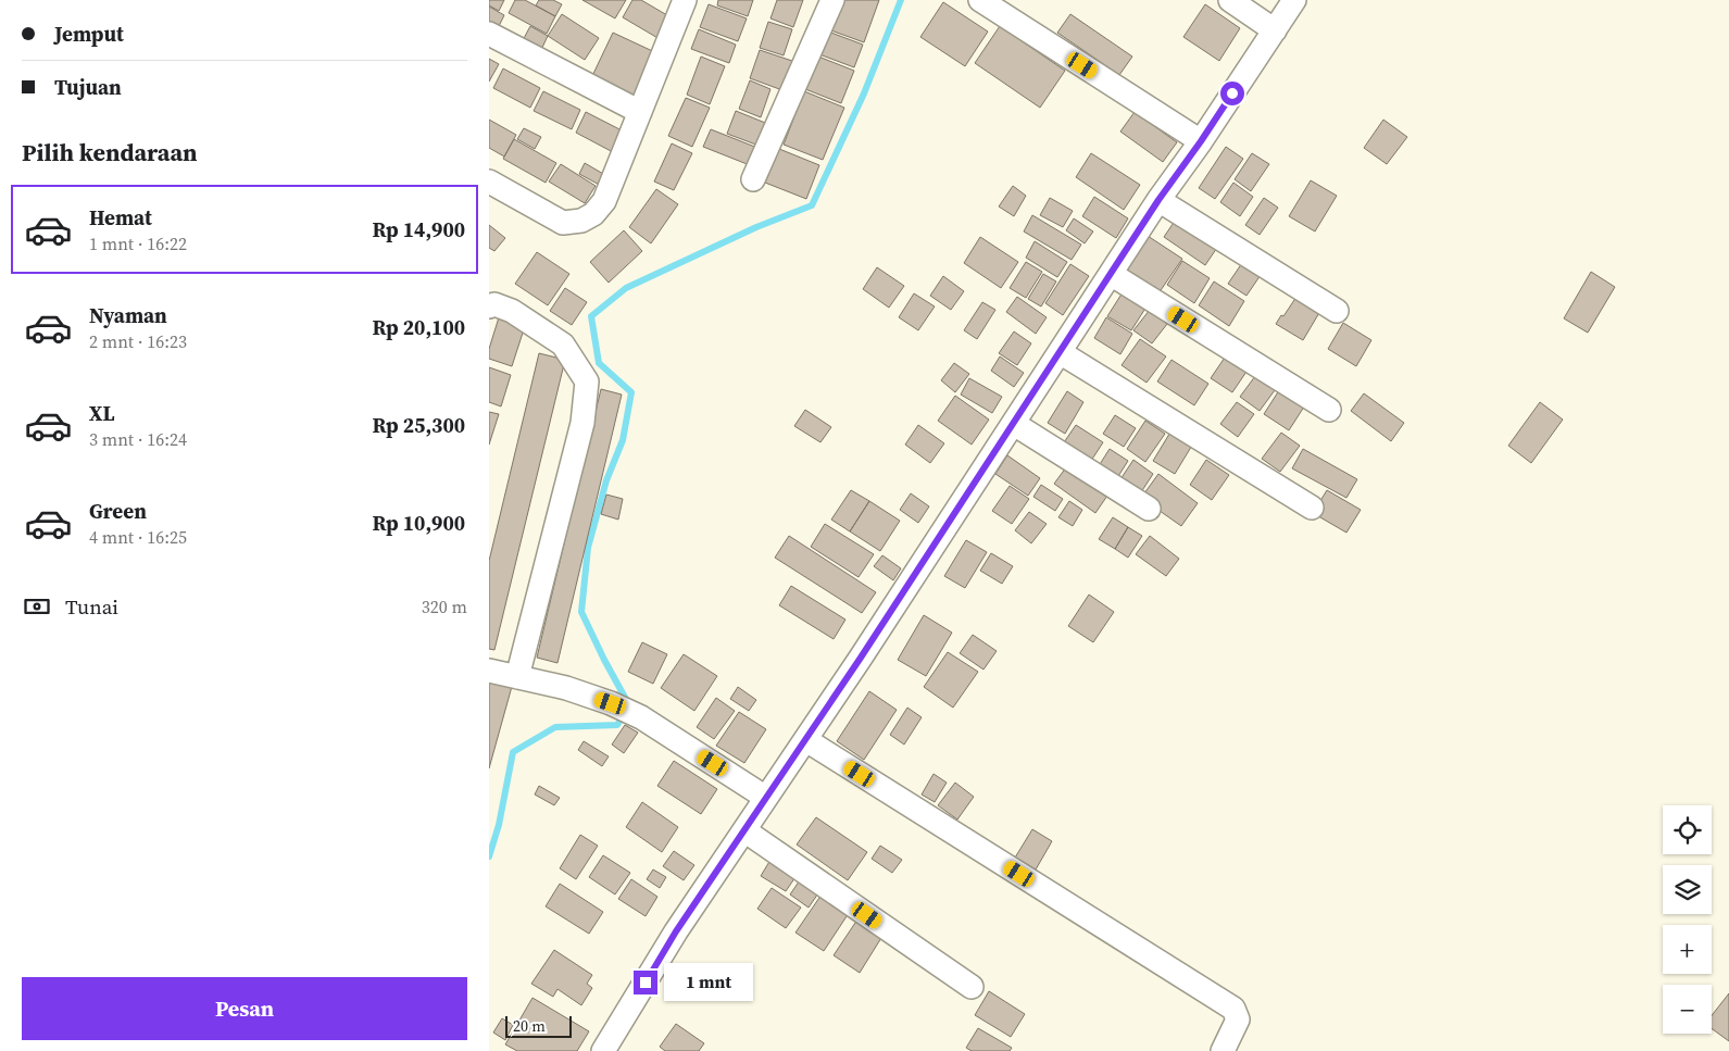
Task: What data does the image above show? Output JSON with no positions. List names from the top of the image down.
{
  "scale_bar": "20 m",
  "page": {
    "banner": ["Jemput", "Tujuan"],
    "heading": "Pilih kendaraan",
    "list": [
      {
        "name": "Hemat",
        "note": "1 mnt · 16:22",
        "value": "Rp 14,900"
      },
      {
        "name": "Nyaman",
        "note": "2 mnt · 16:23",
        "value": "Rp 20,100"
      },
      {
        "name": "XL",
        "note": "3 mnt · 16:24",
        "value": "Rp 25,300"
      },
      {
        "name": "Green",
        "note": "4 mnt · 16:25",
        "value": "Rp 10,900"
      }
    ],
    "pay": ["Tunai", "320 m"],
    "map_buttons": ["+", "−"],
    "bubble": "1 mnt",
    "buttons": "Pesan",
    "scale": "20 m"
  }
}
